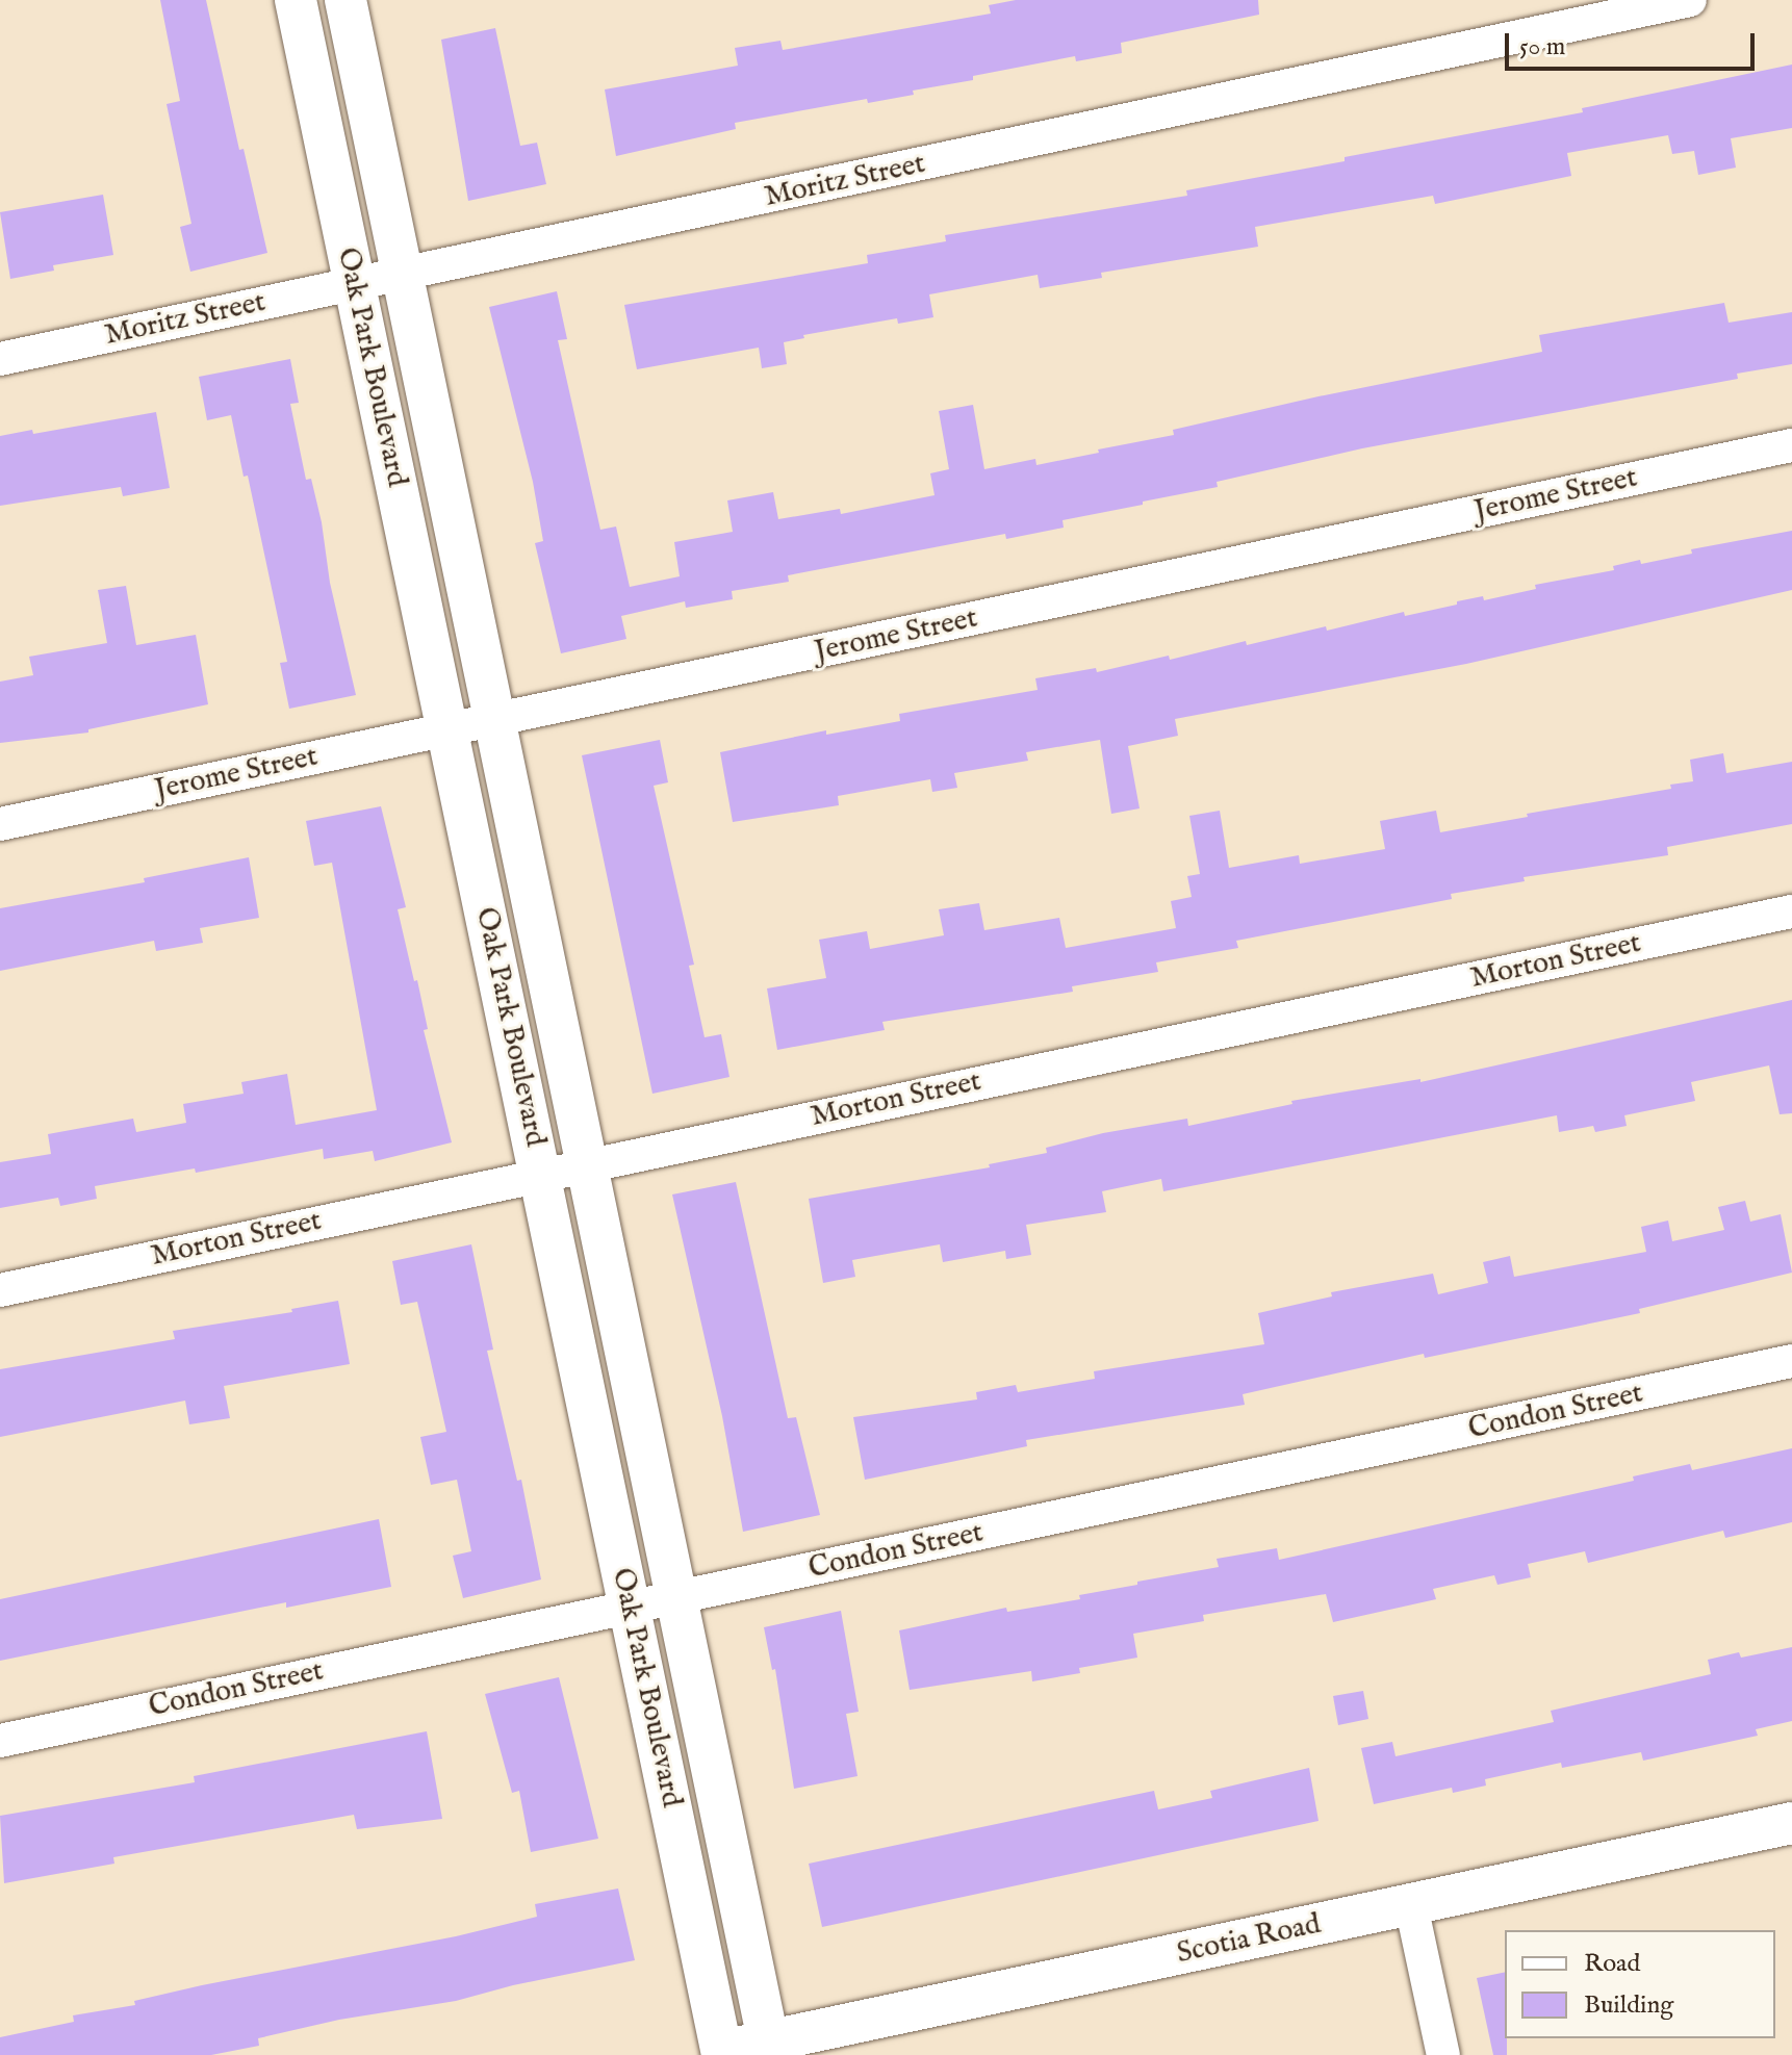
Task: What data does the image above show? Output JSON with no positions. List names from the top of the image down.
{
  "streets": {
    "street": [
      "Moritz Street",
      "Oak Park Boulevard",
      "Jerome Street",
      "Morton Street",
      "Condon Street",
      "Scotia Road"
    ]
  },
  "crossings": [
    ["Moritz Street", "Oak Park Boulevard"],
    ["Oak Park Boulevard", "Jerome Street"],
    ["Oak Park Boulevard", "Morton Street"],
    ["Oak Park Boulevard", "Condon Street"],
    ["Oak Park Boulevard", "Scotia Road"]
  ],
  "legend": ["Road", "Building"],
  "scale_bar": "50 m"
}
